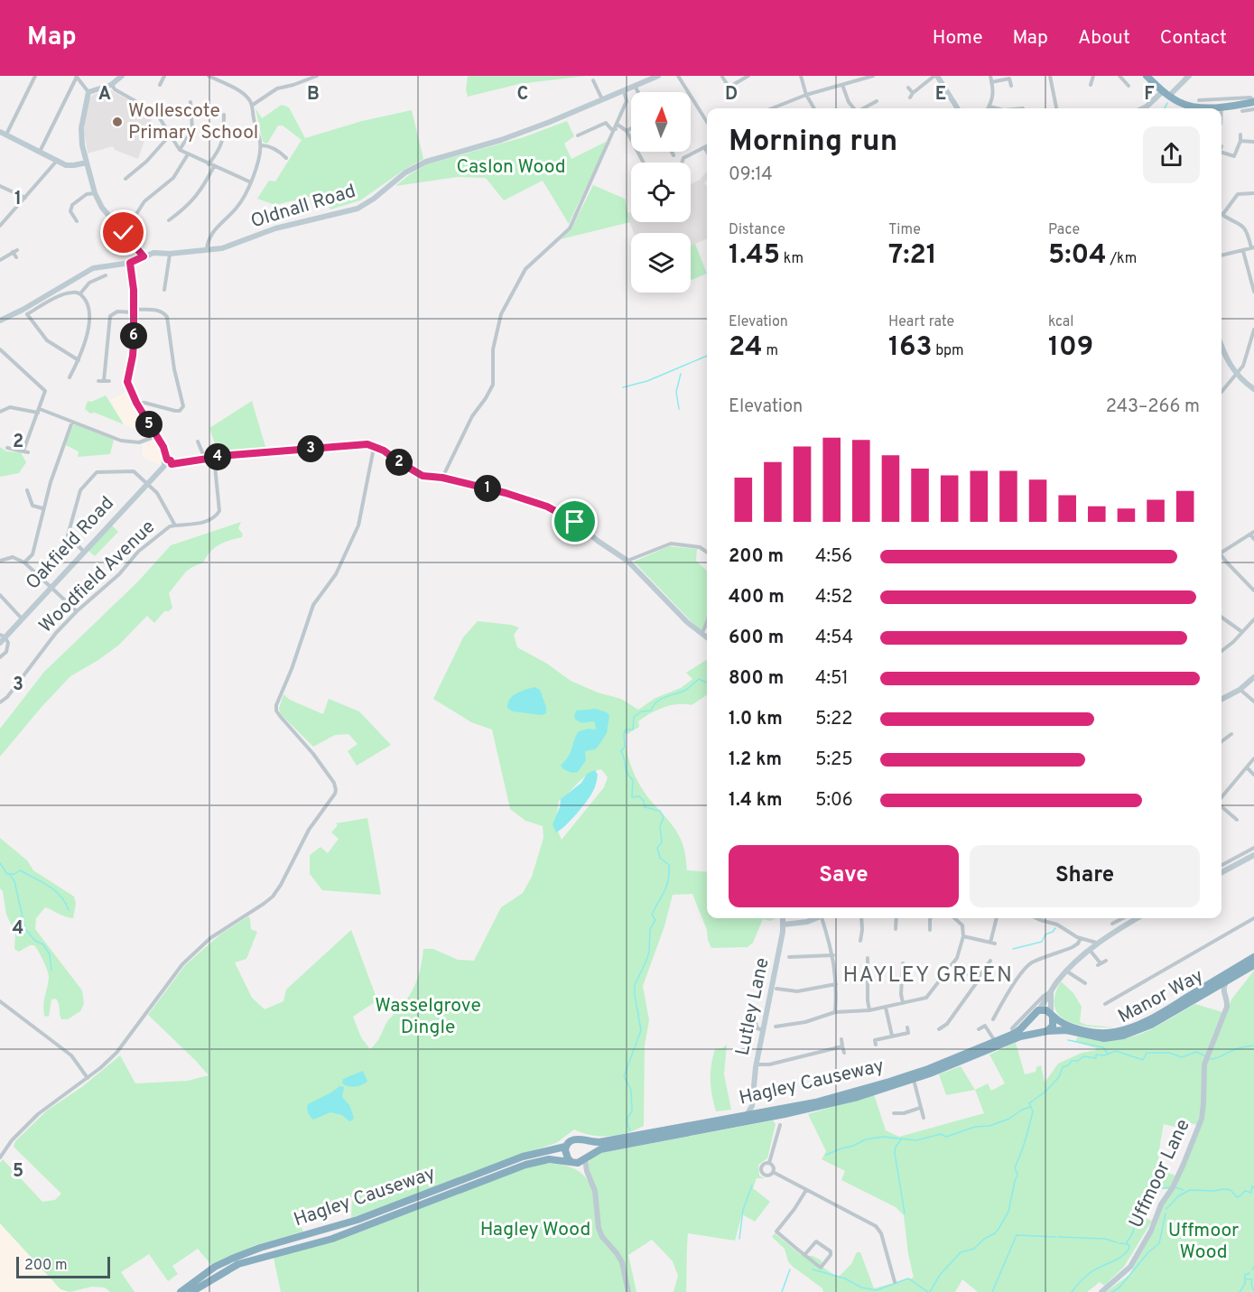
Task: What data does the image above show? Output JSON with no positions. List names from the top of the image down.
{
  "streets": {
    "highway": ["Manor Way", "Hagley Causeway"],
    "street": [
      "Oldnall Road",
      "Oakfield Road",
      "Woodfield Avenue",
      "Lutley Lane",
      "Uffmoor Lane"
    ]
  },
  "crossings": [
    ["Manor Way", "Hagley Causeway"],
    ["Manor Way", "Uffmoor Lane"],
    ["Lutley Lane", "Hagley Causeway"]
  ],
  "districts": ["HAYLEY GREEN"],
  "parks": [
    "Caslon Wood",
    "Wasselgrove Dingle",
    "Hagley Wood",
    "Uffmoor Wood"
  ],
  "places": ["Wollescote Primary School"],
  "scale_bar": "200 m",
  "north": "top",
  "page": {
    "header": "Map",
    "nav": [
      "Home",
      "Map",
      "About",
      "Contact"
    ],
    "heading": ["Morning run", "09:14"],
    "stats": [
      ["Distance", "1.45 km"],
      ["Time", "7:21"],
      ["Pace", "5:04 /km"],
      ["Elevation", "24 m"],
      ["Heart rate", "163 bpm"],
      ["kcal", "109"]
    ],
    "pins": [
      "6",
      "5",
      "3",
      "4",
      "2",
      "1"
    ],
    "chart": ["Elevation", "243–266 m"],
    "list": [
      {
        "name": "200 m",
        "note": "4:56"
      },
      {
        "name": "400 m",
        "note": "4:52"
      },
      {
        "name": "600 m",
        "note": "4:54"
      },
      {
        "name": "800 m",
        "note": "4:51"
      },
      {
        "name": "1.0 km",
        "note": "5:22"
      },
      {
        "name": "1.2 km",
        "note": "5:25"
      },
      {
        "name": "1.4 km",
        "note": "5:06"
      }
    ],
    "buttons": ["Save", "Share"],
    "scale": "200 m"
  },
  "grid": {
    "columns": [
      "A",
      "B",
      "C",
      "D",
      "E",
      "F"
    ],
    "rows": [
      "1",
      "2",
      "3",
      "4",
      "5"
    ]
  }
}
